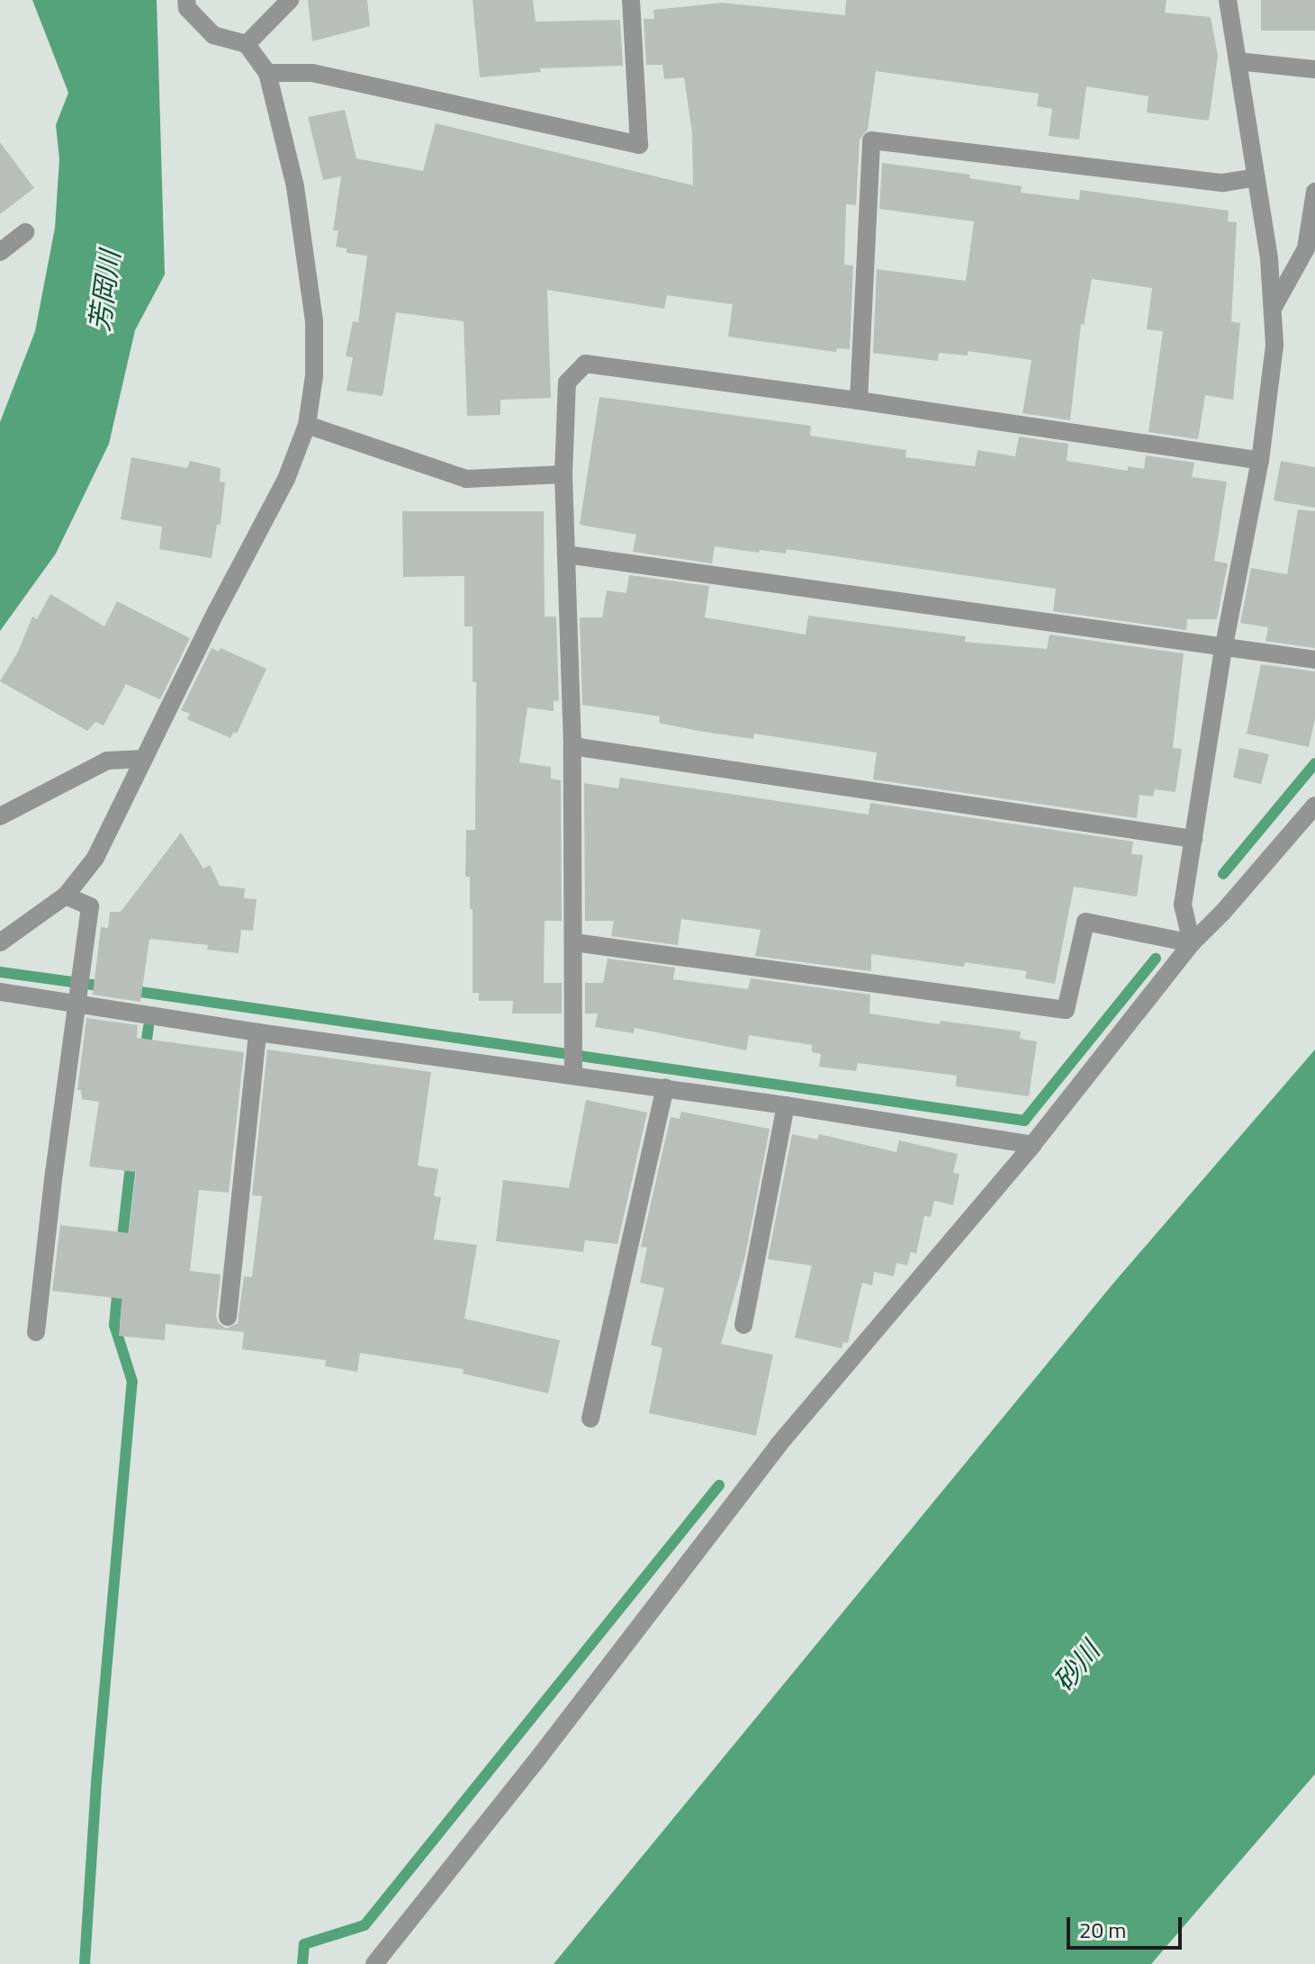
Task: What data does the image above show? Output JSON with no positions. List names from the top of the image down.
{
  "water": ["芳岡川", "砂川"],
  "scale_bar": "20 m"
}
